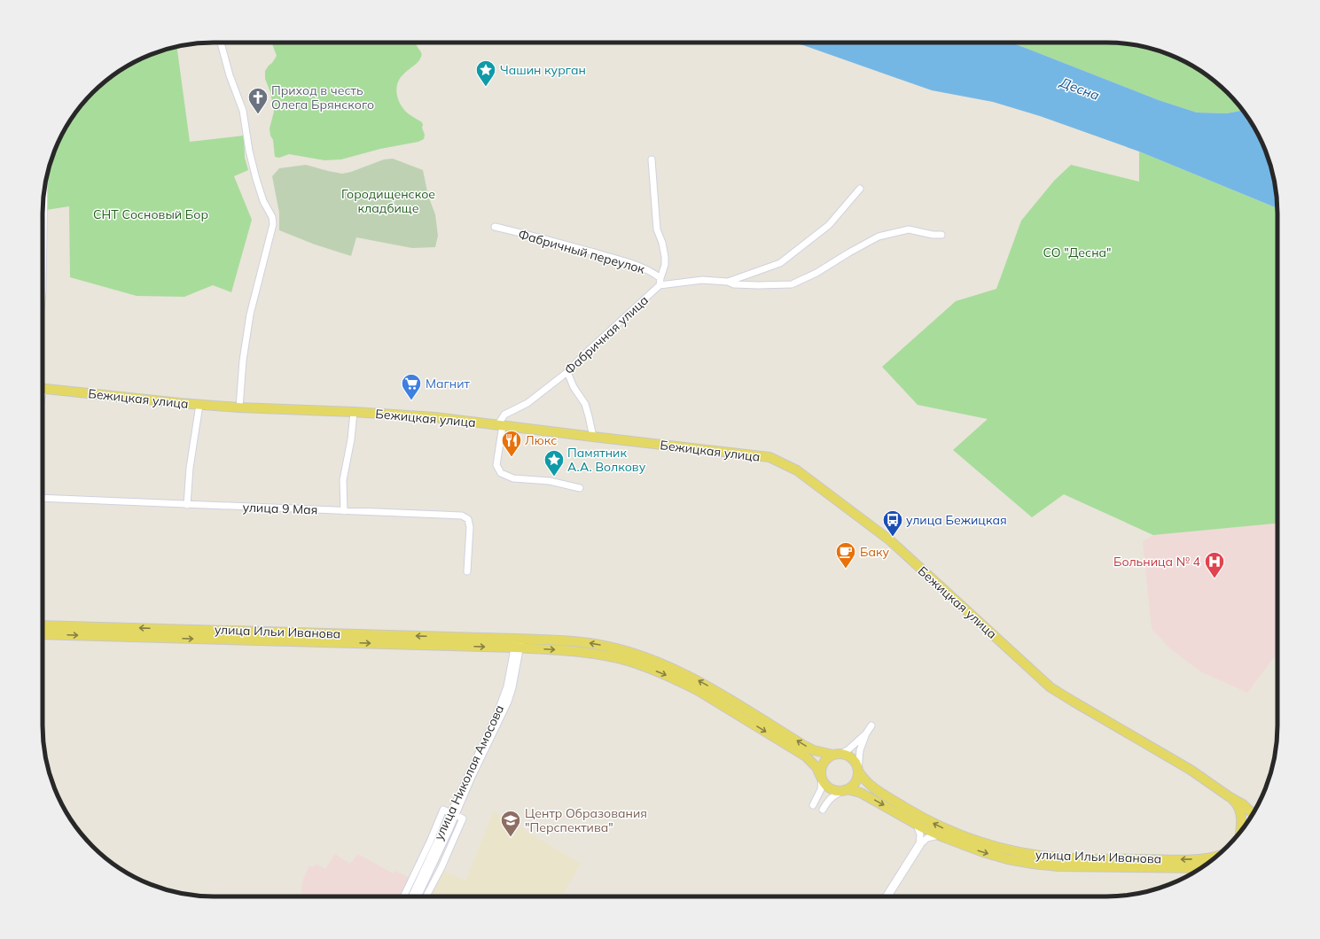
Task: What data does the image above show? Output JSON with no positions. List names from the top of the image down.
{
  "streets": {
    "main road": ["Бежицкая улица", "улица Ильи Иванова"],
    "street": [
      "Фабричный переулок",
      "Фабричная улица",
      "улица 9 Мая",
      "улица Николая Амосова"
    ]
  },
  "crossings": [
    ["Фабричный переулок", "Фабричная улица"],
    ["Фабричная улица", "Бежицкая улица"],
    ["улица Ильи Иванова", "улица Николая Амосова"]
  ],
  "water": ["Десна"],
  "parks": ["Городищенское кладбище", "СНТ Сосновый Бор", "СО \"Десна\""],
  "places": {
    "place": ["Чашин курган", "Памятник А.А. Волкову"],
    "church": ["Приход в честь Олега Брянского"],
    "supermarket": ["Магнит"],
    "restaurant": ["Люкс"],
    "bus stop": ["улица Бежицкая"],
    "cafe": ["Баку"],
    "hospital": ["Больница № 4"],
    "school or university": ["Центр Образования \"Перспектива\""]
  }
}
